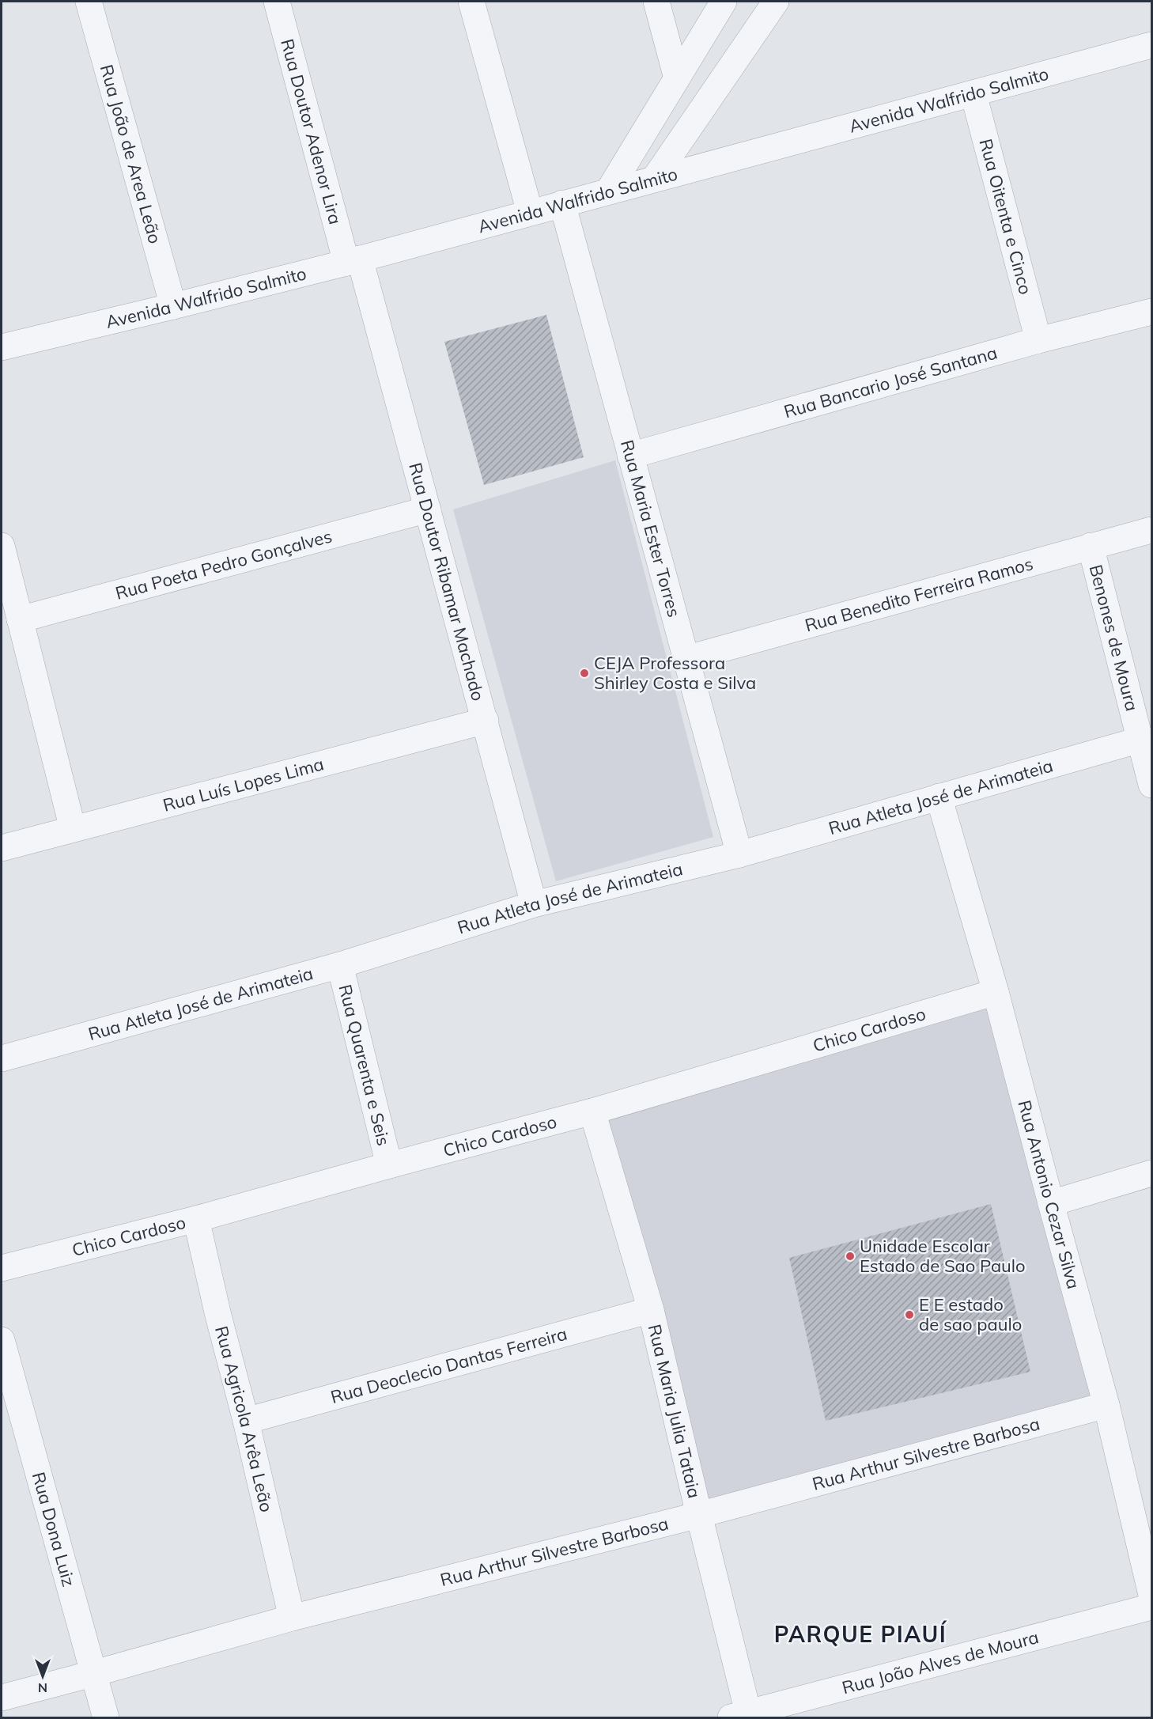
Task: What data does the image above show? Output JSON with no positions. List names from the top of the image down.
{
  "streets": {
    "street": [
      "Avenida Walfrido Salmito",
      "Rua Doutor Adenor Lira",
      "Rua João de Area Leão",
      "Rua Oitenta e Cinco",
      "Rua Bancario José Santana",
      "Rua Maria Ester Torres",
      "Rua Poeta Pedro Gonçalves",
      "Rua Doutor Ribamar Machado",
      "Rua Benedito Ferreira Ramos",
      "Benones de Moura",
      "Rua Luís Lopes Lima",
      "Rua Atleta José de Arimateia",
      "Chico Cardoso",
      "Rua Quarenta e Seis",
      "Rua Antonio Cezar Silva",
      "Rua Deoclecio Dantas Ferreira",
      "Rua Maria Julia Tataia",
      "Rua Agricola Arêa Leão",
      "Rua Arthur Silvestre Barbosa",
      "Rua Dona Luiz",
      "Rua João Alves de Moura"
    ]
  },
  "crossings": [
    ["Avenida Walfrido Salmito", "Rua Doutor Adenor Lira"],
    ["Avenida Walfrido Salmito", "Rua João de Area Leão"],
    ["Avenida Walfrido Salmito", "Rua Oitenta e Cinco"],
    ["Avenida Walfrido Salmito", "Rua Maria Ester Torres"],
    ["Avenida Walfrido Salmito", "Rua Doutor Ribamar Machado"],
    ["Rua Doutor Adenor Lira", "Rua Doutor Ribamar Machado"],
    ["Rua Oitenta e Cinco", "Rua Bancario José Santana"],
    ["Rua Bancario José Santana", "Rua Maria Ester Torres"],
    ["Rua Maria Ester Torres", "Rua Benedito Ferreira Ramos"],
    ["Rua Maria Ester Torres", "Rua Atleta José de Arimateia"],
    ["Rua Poeta Pedro Gonçalves", "Rua Doutor Ribamar Machado"],
    ["Rua Doutor Ribamar Machado", "Rua Luís Lopes Lima"],
    ["Rua Doutor Ribamar Machado", "Rua Atleta José de Arimateia"],
    ["Rua Benedito Ferreira Ramos", "Benones de Moura"],
    ["Benones de Moura", "Rua Atleta José de Arimateia"],
    ["Rua Atleta José de Arimateia", "Rua Quarenta e Seis"],
    ["Rua Atleta José de Arimateia", "Rua Antonio Cezar Silva"],
    ["Chico Cardoso", "Rua Quarenta e Seis"],
    ["Chico Cardoso", "Rua Antonio Cezar Silva"],
    ["Chico Cardoso", "Rua Maria Julia Tataia"],
    ["Chico Cardoso", "Rua Agricola Arêa Leão"],
    ["Rua Antonio Cezar Silva", "Rua Arthur Silvestre Barbosa"],
    ["Rua Deoclecio Dantas Ferreira", "Rua Maria Julia Tataia"],
    ["Rua Deoclecio Dantas Ferreira", "Rua Agricola Arêa Leão"],
    ["Rua Maria Julia Tataia", "Rua Arthur Silvestre Barbosa"],
    ["Rua Maria Julia Tataia", "Rua João Alves de Moura"],
    ["Rua Agricola Arêa Leão", "Rua Arthur Silvestre Barbosa"],
    ["Rua Arthur Silvestre Barbosa", "Rua Dona Luiz"]
  ],
  "districts": ["PARQUE PIAUÍ"],
  "places": ["CEJA Professora Shirley Costa e Silva", "Unidade Escolar Estado de Sao Paulo", "E E estado de sao paulo"],
  "north": "bottom"
}
